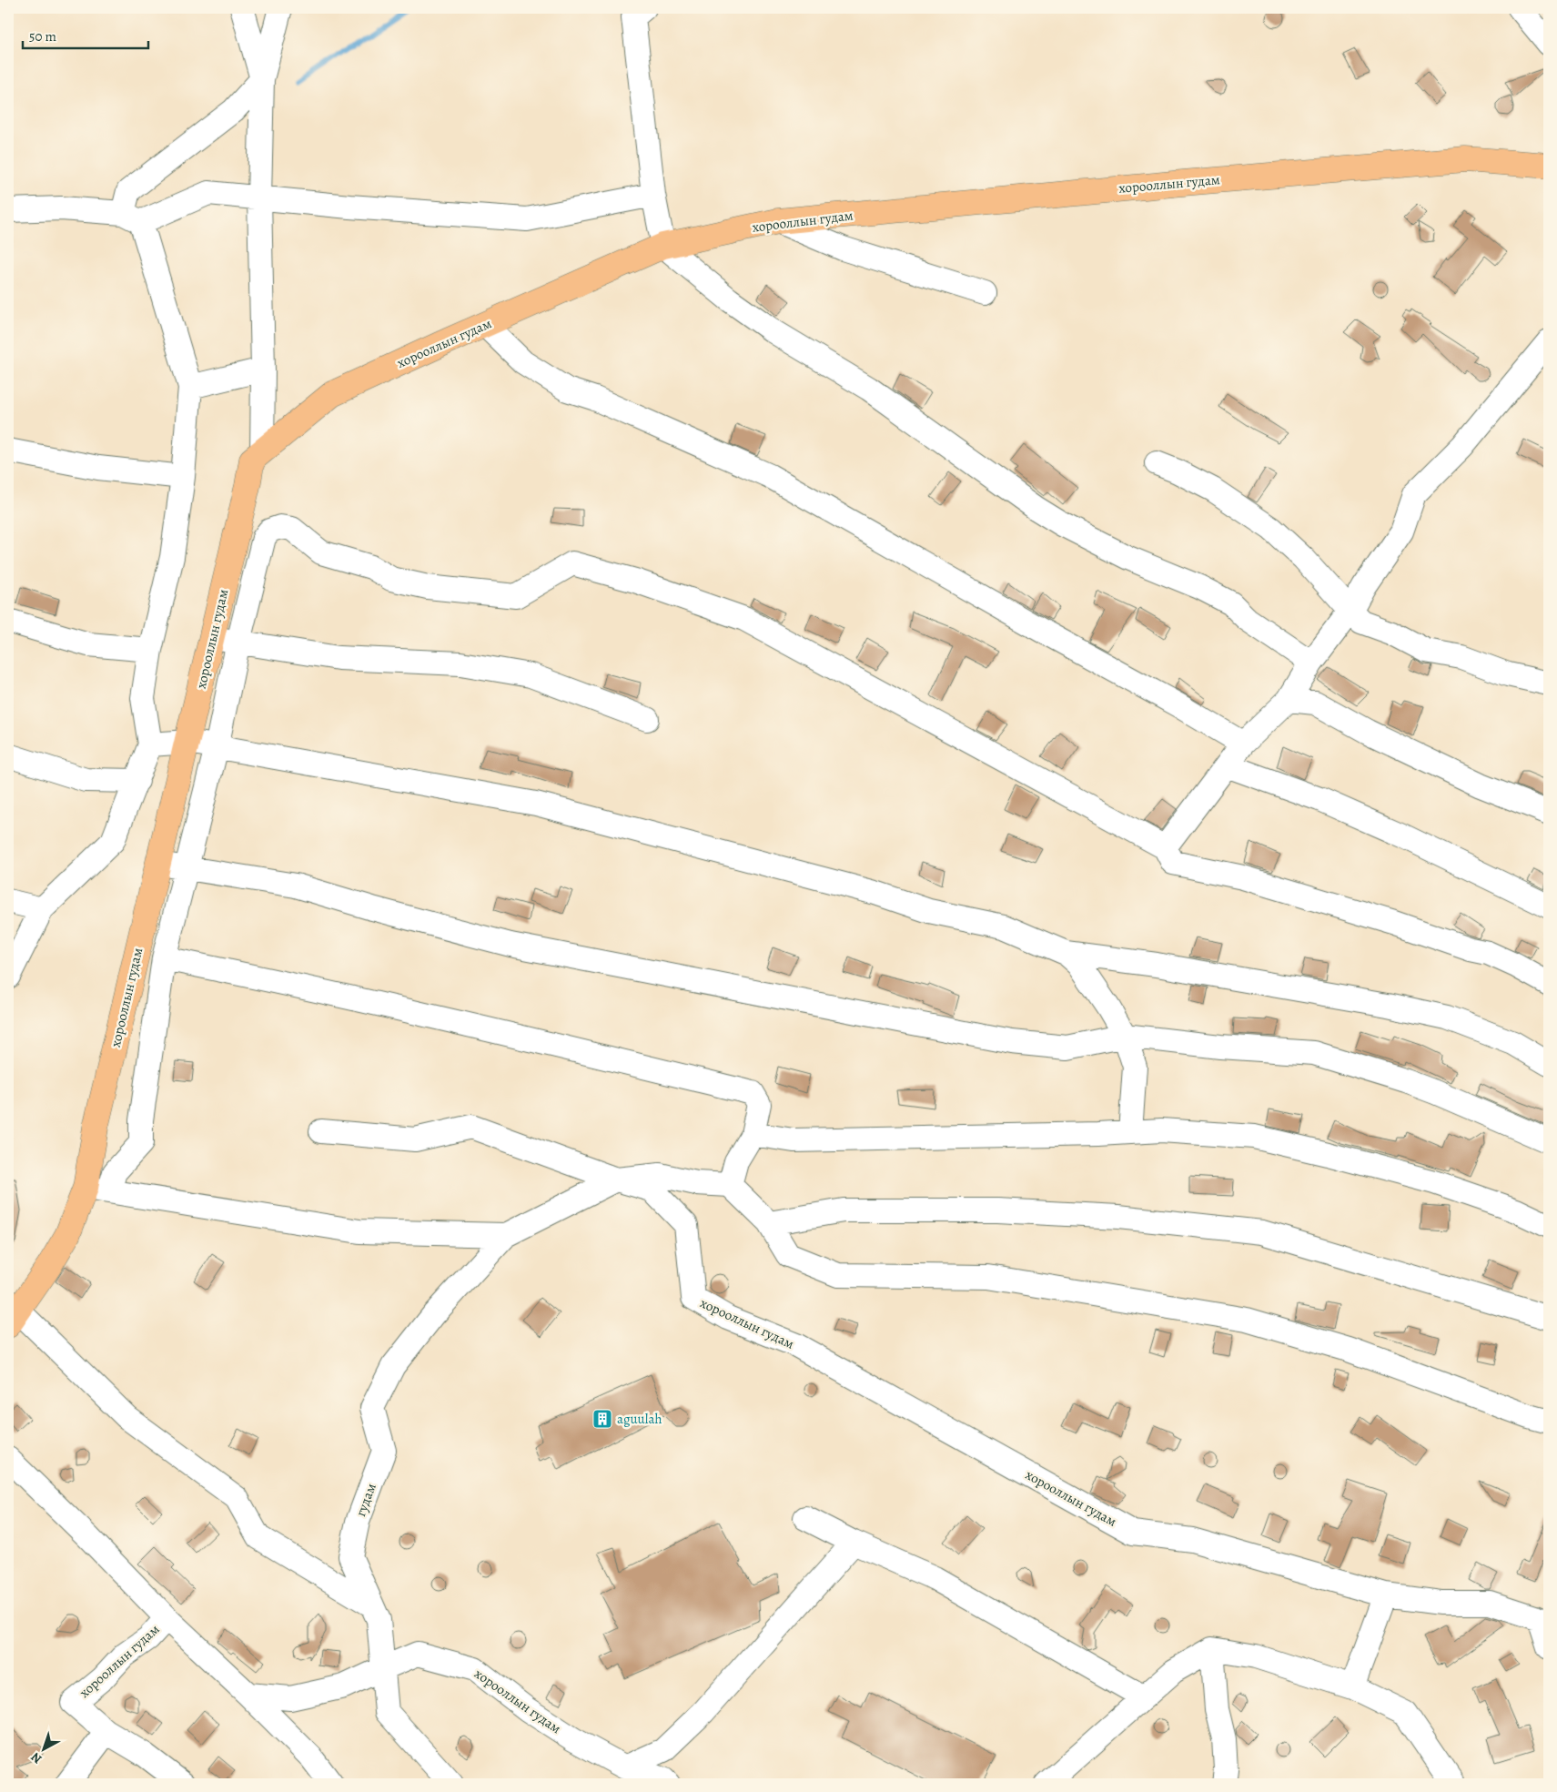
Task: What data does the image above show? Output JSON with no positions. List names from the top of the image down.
{
  "streets": {
    "main road": ["хорооллын гудам"],
    "street": ["гудам"]
  },
  "crossings": [
    ["хорооллын гудам", "гудам"]
  ],
  "places": {
    "building": ["aguulah"]
  },
  "scale_bar": "50 m",
  "north": "bottom left"
}
